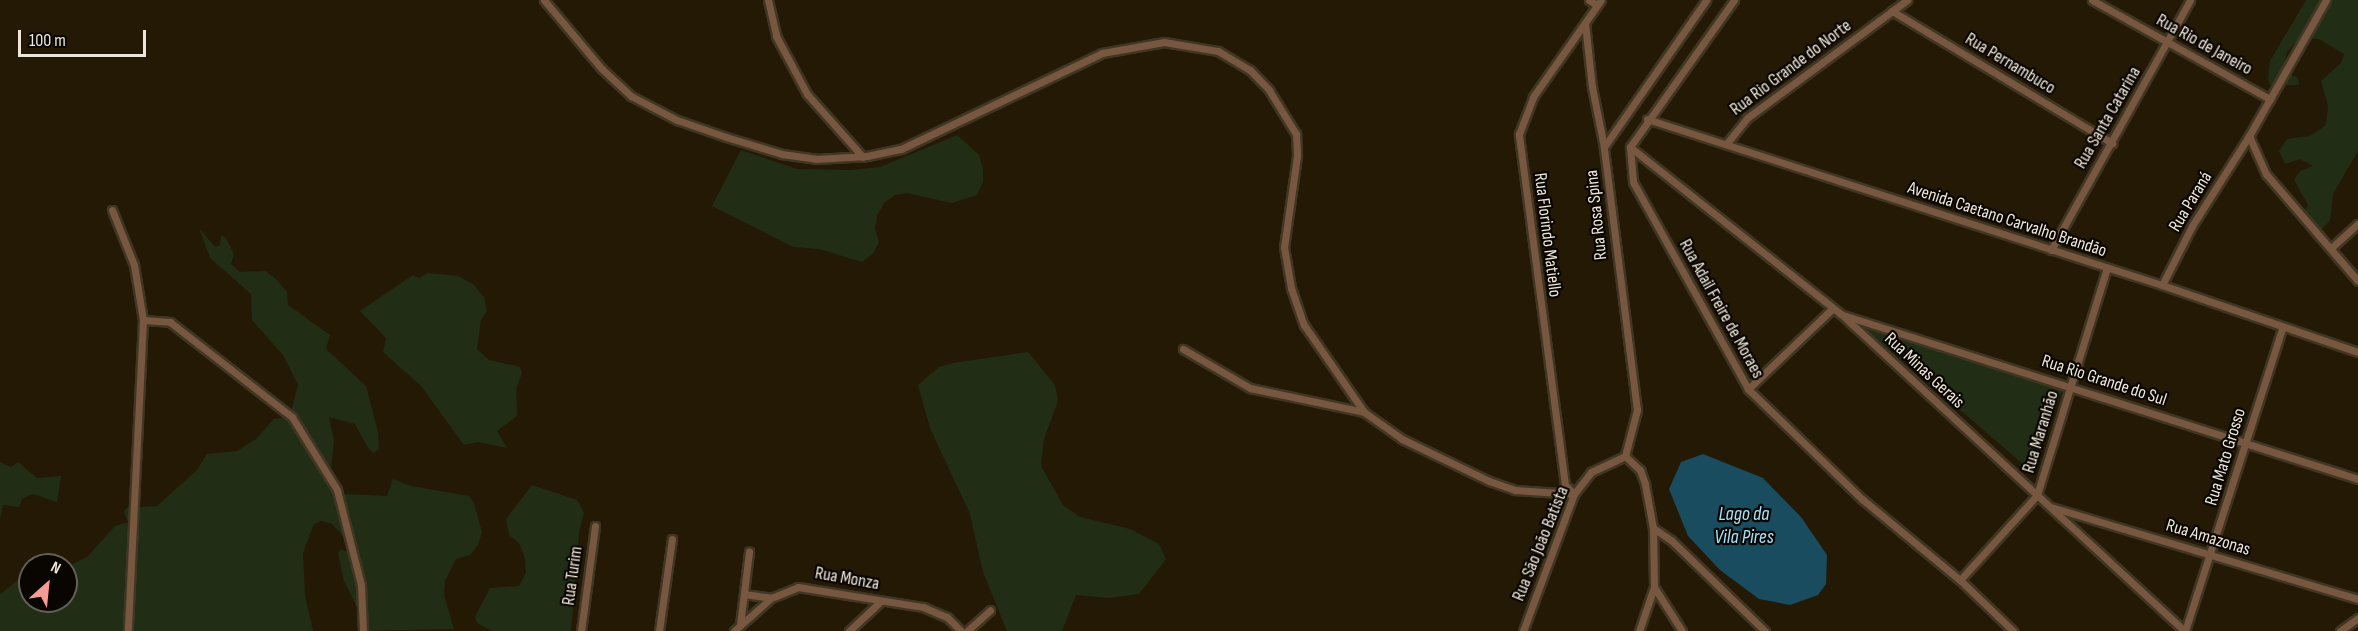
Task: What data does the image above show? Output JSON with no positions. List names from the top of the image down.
{
  "streets": {
    "street": [
      "Rua Rio de Janeiro",
      "Rua Pernambuco",
      "Rua Rio Grande do Norte",
      "Rua Santa Catarina",
      "Rua Paraná",
      "Rua Rosa Spina",
      "Avenida Caetano Carvalho Brandão",
      "Rua Florindo Matiello",
      "Rua Adail Freire de Moraes",
      "Rua Minas Gerais",
      "Rua Rio Grande do Sul",
      "Rua Maranhão",
      "Rua Mato Grosso",
      "Rua Amazonas",
      "Rua São João Batista",
      "Rua Turim",
      "Rua Monza"
    ]
  },
  "crossings": [
    ["Rua Rio de Janeiro", "Rua Santa Catarina"],
    ["Rua Pernambuco", "Rua Rio Grande do Norte"],
    ["Rua Pernambuco", "Rua Santa Catarina"],
    ["Rua Rio Grande do Norte", "Avenida Caetano Carvalho Brandão"],
    ["Rua Santa Catarina", "Avenida Caetano Carvalho Brandão"],
    ["Rua Paraná", "Avenida Caetano Carvalho Brandão"],
    ["Rua Rosa Spina", "Rua São João Batista"],
    ["Avenida Caetano Carvalho Brandão", "Rua Maranhão"],
    ["Avenida Caetano Carvalho Brandão", "Rua Mato Grosso"],
    ["Rua Florindo Matiello", "Rua São João Batista"],
    ["Rua Adail Freire de Moraes", "Rua Minas Gerais"],
    ["Rua Adail Freire de Moraes", "Rua Maranhão"],
    ["Rua Minas Gerais", "Rua Rio Grande do Sul"],
    ["Rua Minas Gerais", "Rua Maranhão"],
    ["Rua Minas Gerais", "Rua Mato Grosso"],
    ["Rua Minas Gerais", "Rua Amazonas"],
    ["Rua Rio Grande do Sul", "Rua Maranhão"],
    ["Rua Rio Grande do Sul", "Rua Mato Grosso"],
    ["Rua Mato Grosso", "Rua Amazonas"]
  ],
  "water": ["Lago da Vila Pires"],
  "scale_bar": "100 m",
  "north": "top right"
}
